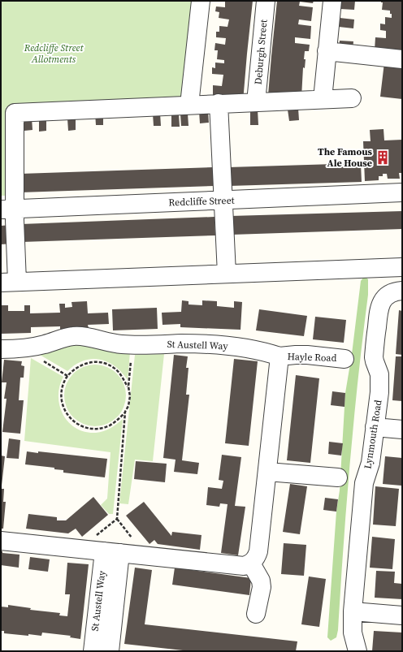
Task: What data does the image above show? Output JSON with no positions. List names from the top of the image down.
{
  "streets": {
    "street": [
      "Deburgh Street",
      "Redcliffe Street",
      "St Austell Way",
      "Hayle Road",
      "Lynmouth Road"
    ]
  },
  "crossings": [
    ["St Austell Way", "Hayle Road"]
  ],
  "parks": ["Redcliffe Street Allotments"],
  "places": {
    "building": ["The Famous Ale House"]
  }
}
